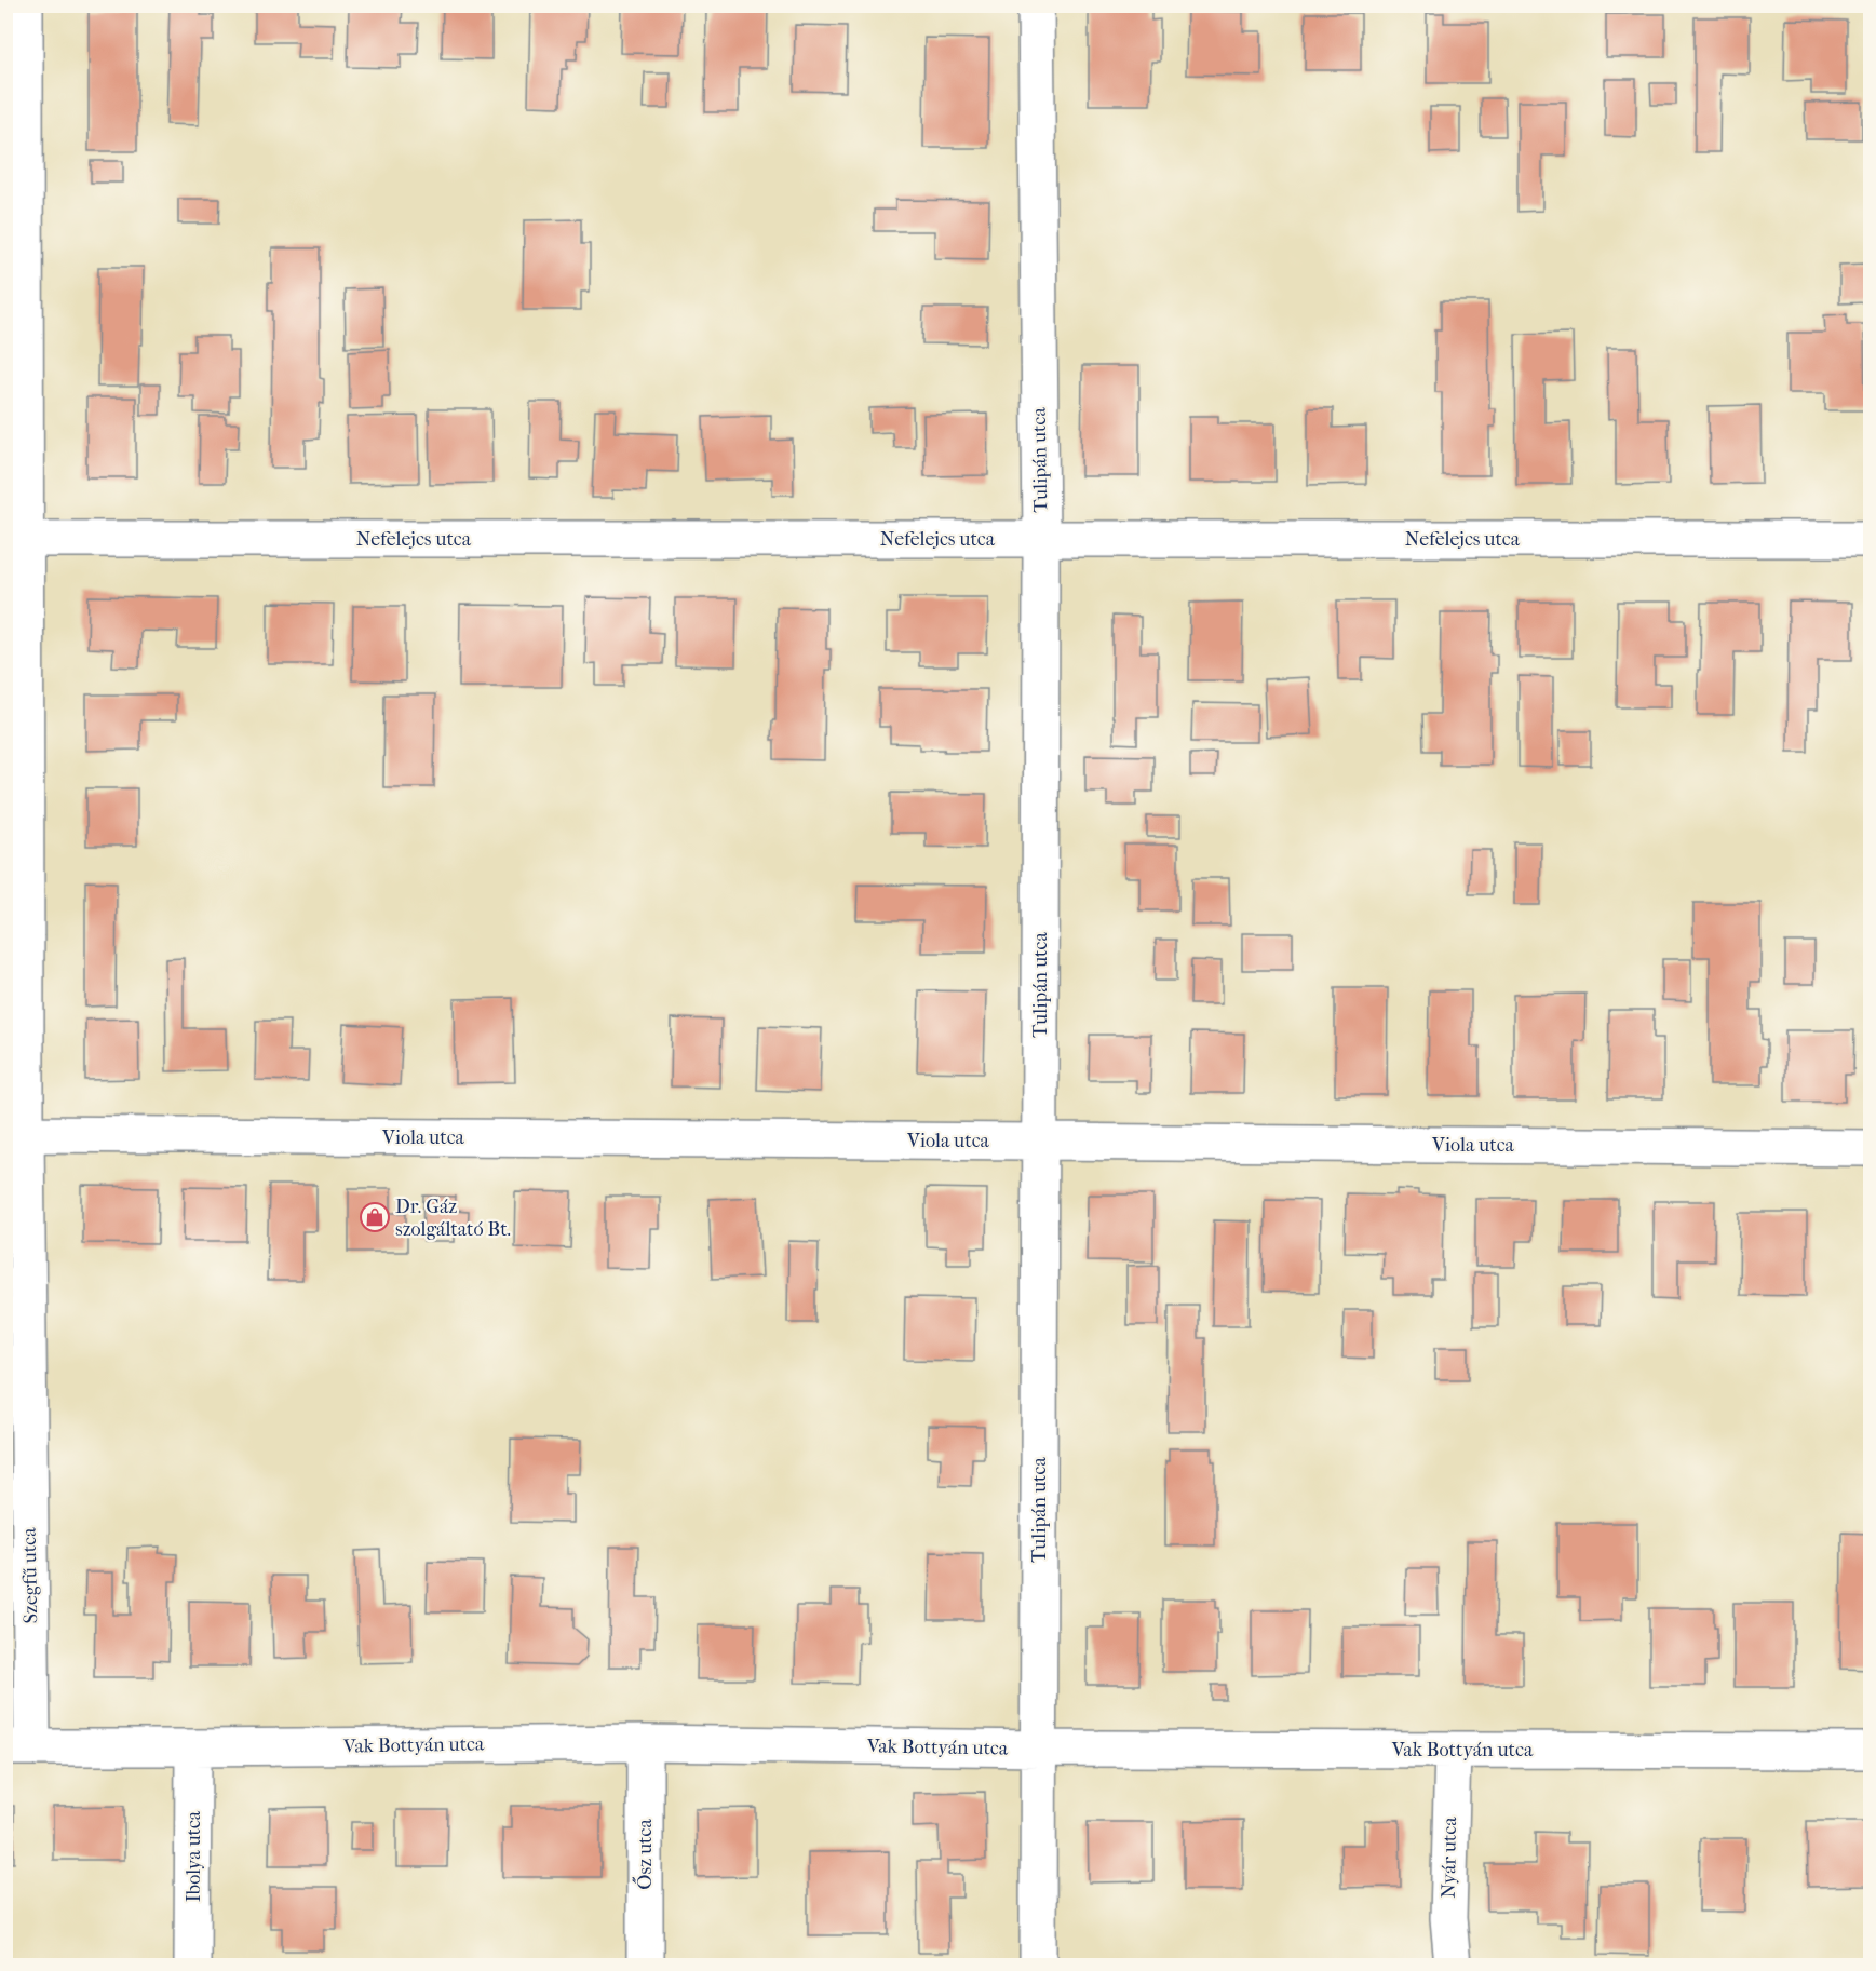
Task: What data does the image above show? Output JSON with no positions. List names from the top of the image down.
{
  "streets": {
    "street": [
      "Tulipán utca",
      "Nefelejcs utca",
      "Viola utca",
      "Szegfű utca",
      "Vak Bottyán utca",
      "Ősz utca",
      "Ibolya utca",
      "Nyár utca"
    ]
  },
  "crossings": [
    ["Tulipán utca", "Nefelejcs utca"],
    ["Tulipán utca", "Viola utca"],
    ["Tulipán utca", "Vak Bottyán utca"],
    ["Nefelejcs utca", "Szegfű utca"],
    ["Viola utca", "Szegfű utca"],
    ["Szegfű utca", "Vak Bottyán utca"],
    ["Vak Bottyán utca", "Ősz utca"],
    ["Vak Bottyán utca", "Ibolya utca"],
    ["Vak Bottyán utca", "Nyár utca"]
  ],
  "places": {
    "shop": ["Dr. Gáz szolgáltató Bt."]
  }
}
